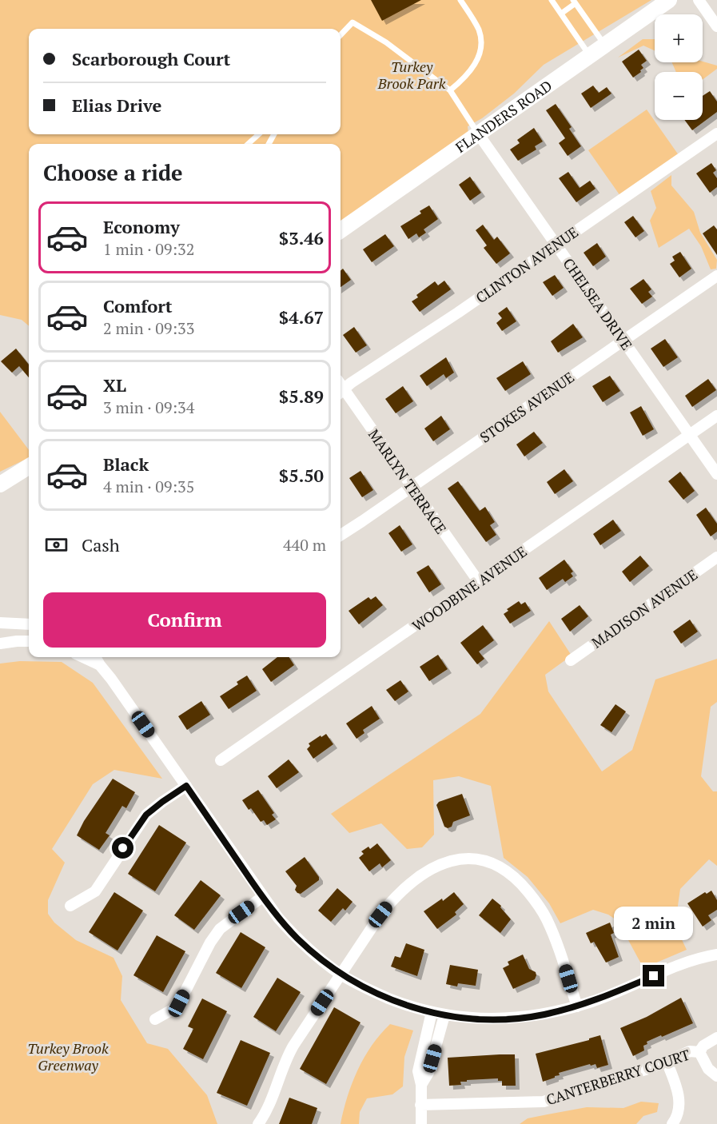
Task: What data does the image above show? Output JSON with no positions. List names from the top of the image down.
{
  "streets": {
    "main road": ["FLANDERS ROAD"],
    "street": [
      "CLINTON AVENUE",
      "CHELSEA DRIVE",
      "STOKES AVENUE",
      "MARLYN TERRACE",
      "WOODBINE AVENUE",
      "MADISON AVENUE",
      "CANTERBERRY COURT"
    ]
  },
  "crossings": [
    ["FLANDERS ROAD", "CHELSEA DRIVE"],
    ["CLINTON AVENUE", "CHELSEA DRIVE"],
    ["CHELSEA DRIVE", "STOKES AVENUE"],
    ["CHELSEA DRIVE", "WOODBINE AVENUE"],
    ["STOKES AVENUE", "MARLYN TERRACE"],
    ["MARLYN TERRACE", "WOODBINE AVENUE"]
  ],
  "parks": ["Turkey Brook Park", "Turkey Brook Greenway"],
  "page": {
    "map_buttons": ["+", "−"],
    "banner": ["Scarborough Court", "Elias Drive"],
    "heading": "Choose a ride",
    "list": [
      {
        "name": "Economy",
        "note": "1 min · 09:32",
        "value": "$3.46"
      },
      {
        "name": "Comfort",
        "note": "2 min · 09:33",
        "value": "$4.67"
      },
      {
        "name": "XL",
        "note": "3 min · 09:34",
        "value": "$5.89"
      },
      {
        "name": "Black",
        "note": "4 min · 09:35",
        "value": "$5.50"
      }
    ],
    "pay": ["Cash", "440 m"],
    "buttons": "Confirm",
    "bubble": "2 min"
  }
}
